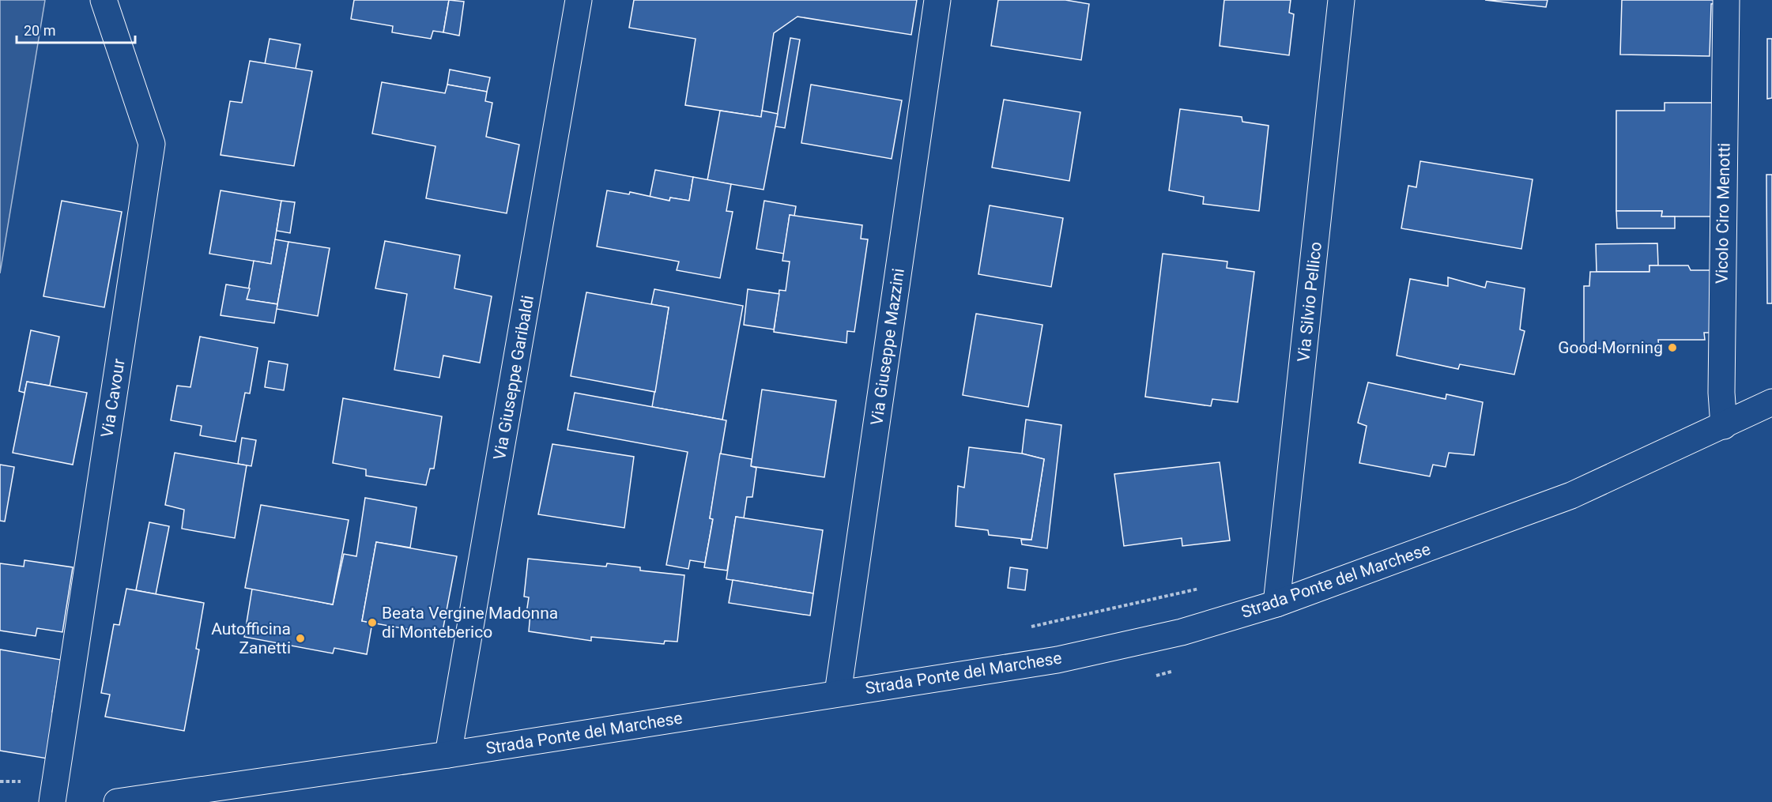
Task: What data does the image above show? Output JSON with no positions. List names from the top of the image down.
{
  "streets": {
    "street": [
      "Vicolo Ciro Menotti",
      "Via Silvio Pellico",
      "Via Giuseppe Mazzini",
      "Via Giuseppe Garibaldi",
      "Via Cavour",
      "Strada Ponte del Marchese"
    ]
  },
  "crossings": [
    ["Vicolo Ciro Menotti", "Strada Ponte del Marchese"],
    ["Via Silvio Pellico", "Strada Ponte del Marchese"],
    ["Via Giuseppe Mazzini", "Strada Ponte del Marchese"],
    ["Via Giuseppe Garibaldi", "Strada Ponte del Marchese"]
  ],
  "places": ["Good Morning", "Beata Vergine Madonna di Monteberico", "Autofficina Zanetti"],
  "scale_bar": "20 m"
}
